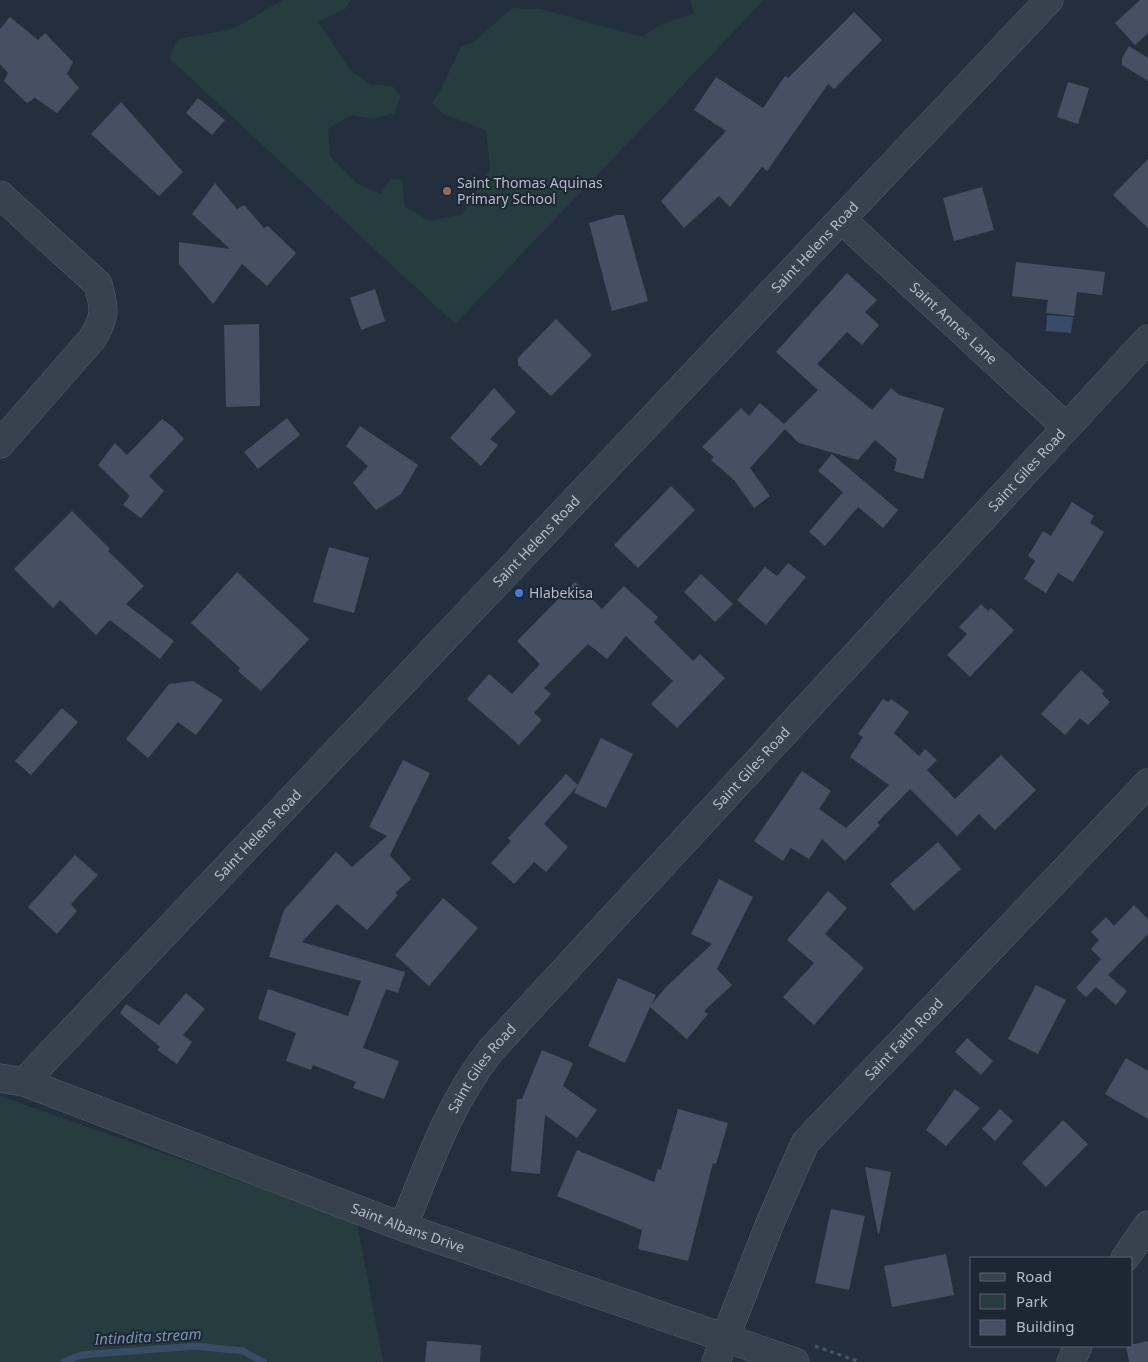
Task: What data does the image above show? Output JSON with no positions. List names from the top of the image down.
{
  "streets": {
    "street": [
      "Saint Helens Road",
      "Saint Annes Lane",
      "Saint Giles Road",
      "Saint Faith Road",
      "Saint Albans Drive"
    ]
  },
  "crossings": [
    ["Saint Helens Road", "Saint Annes Lane"],
    ["Saint Helens Road", "Saint Albans Drive"],
    ["Saint Annes Lane", "Saint Giles Road"],
    ["Saint Giles Road", "Saint Albans Drive"],
    ["Saint Faith Road", "Saint Albans Drive"]
  ],
  "water": ["Intindita stream"],
  "places": ["Saint Thomas Aquinas Primary School", "Hlabekisa"],
  "legend": ["Road", "Park", "Building"]
}
